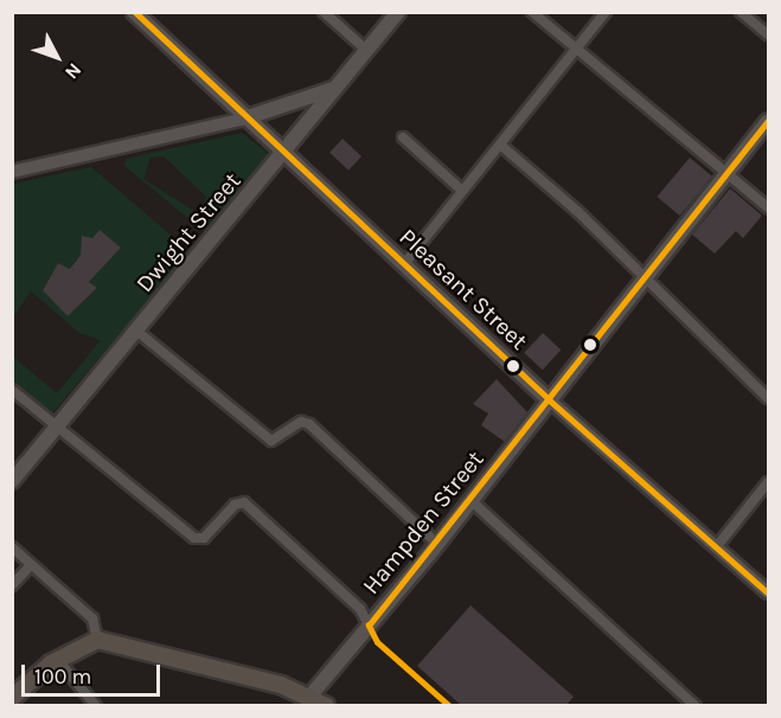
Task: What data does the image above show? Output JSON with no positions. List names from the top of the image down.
{
  "streets": {
    "main road": ["Dwight Street", "Pleasant Street", "Hampden Street"]
  },
  "crossings": [
    ["Dwight Street", "Pleasant Street"],
    ["Pleasant Street", "Hampden Street"]
  ],
  "scale_bar": "100 m",
  "north": "bottom right"
}
